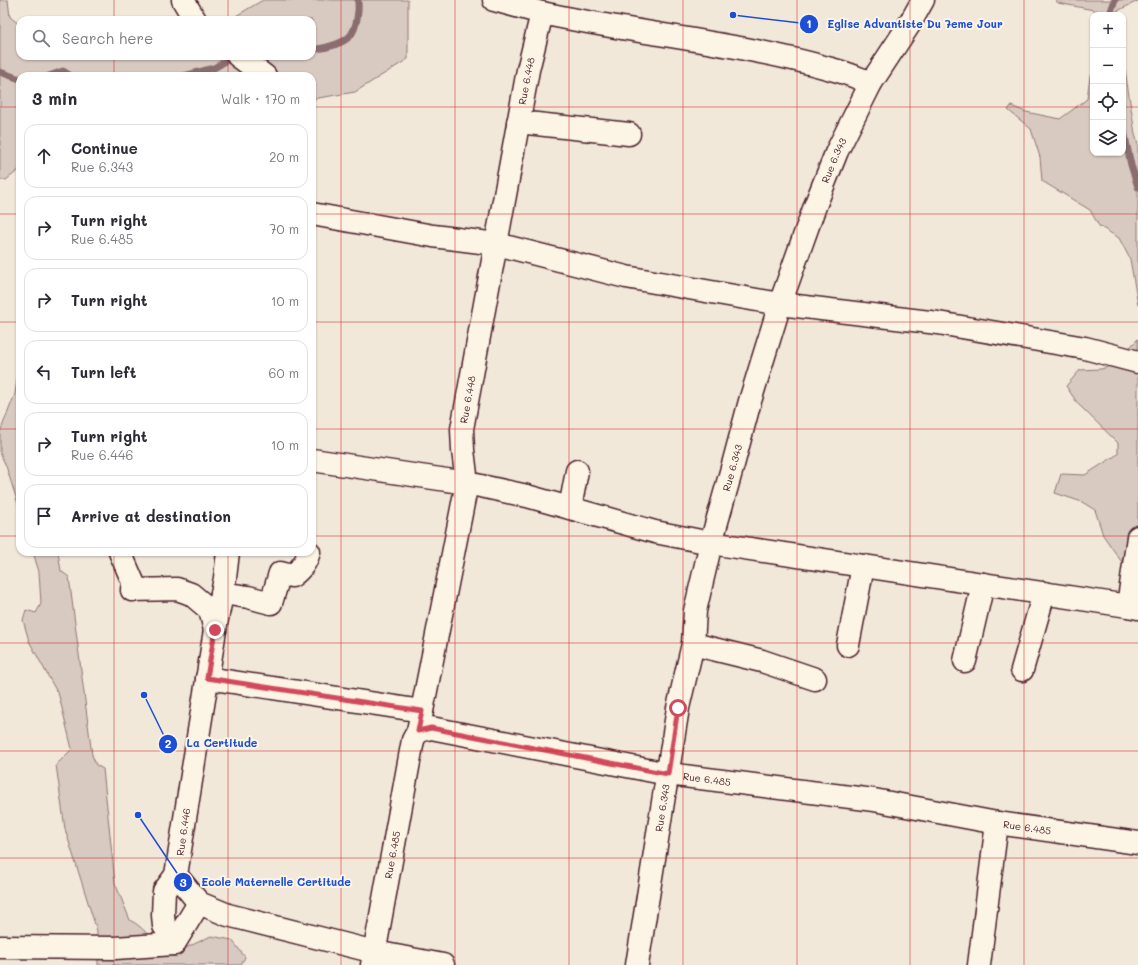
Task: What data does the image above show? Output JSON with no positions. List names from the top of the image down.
{
  "streets": {
    "street": [
      "Rue 6.448",
      "Rue 6.343",
      "Rue 6.485",
      "Rue 6.446"
    ]
  },
  "crossings": [
    ["Rue 6.448", "Rue 6.485"],
    ["Rue 6.343", "Rue 6.485"]
  ],
  "places": ["Eglise Advantiste Du 7eme Jour", "La Certitude", "Ecole Maternelle Certitude"],
  "page": {
    "map_buttons": ["+", "−"],
    "search": "Search here",
    "heading": ["3 min", "Walk · 170 m"],
    "list": [
      ["Continue", "Rue 6.343", "20 m"],
      ["Turn right", "Rue 6.485", "70 m"],
      ["Turn right", "10 m"],
      ["Turn left", "60 m"],
      ["Turn right", "Rue 6.446", "10 m"],
      "Arrive at destination"
    ]
  }
}
